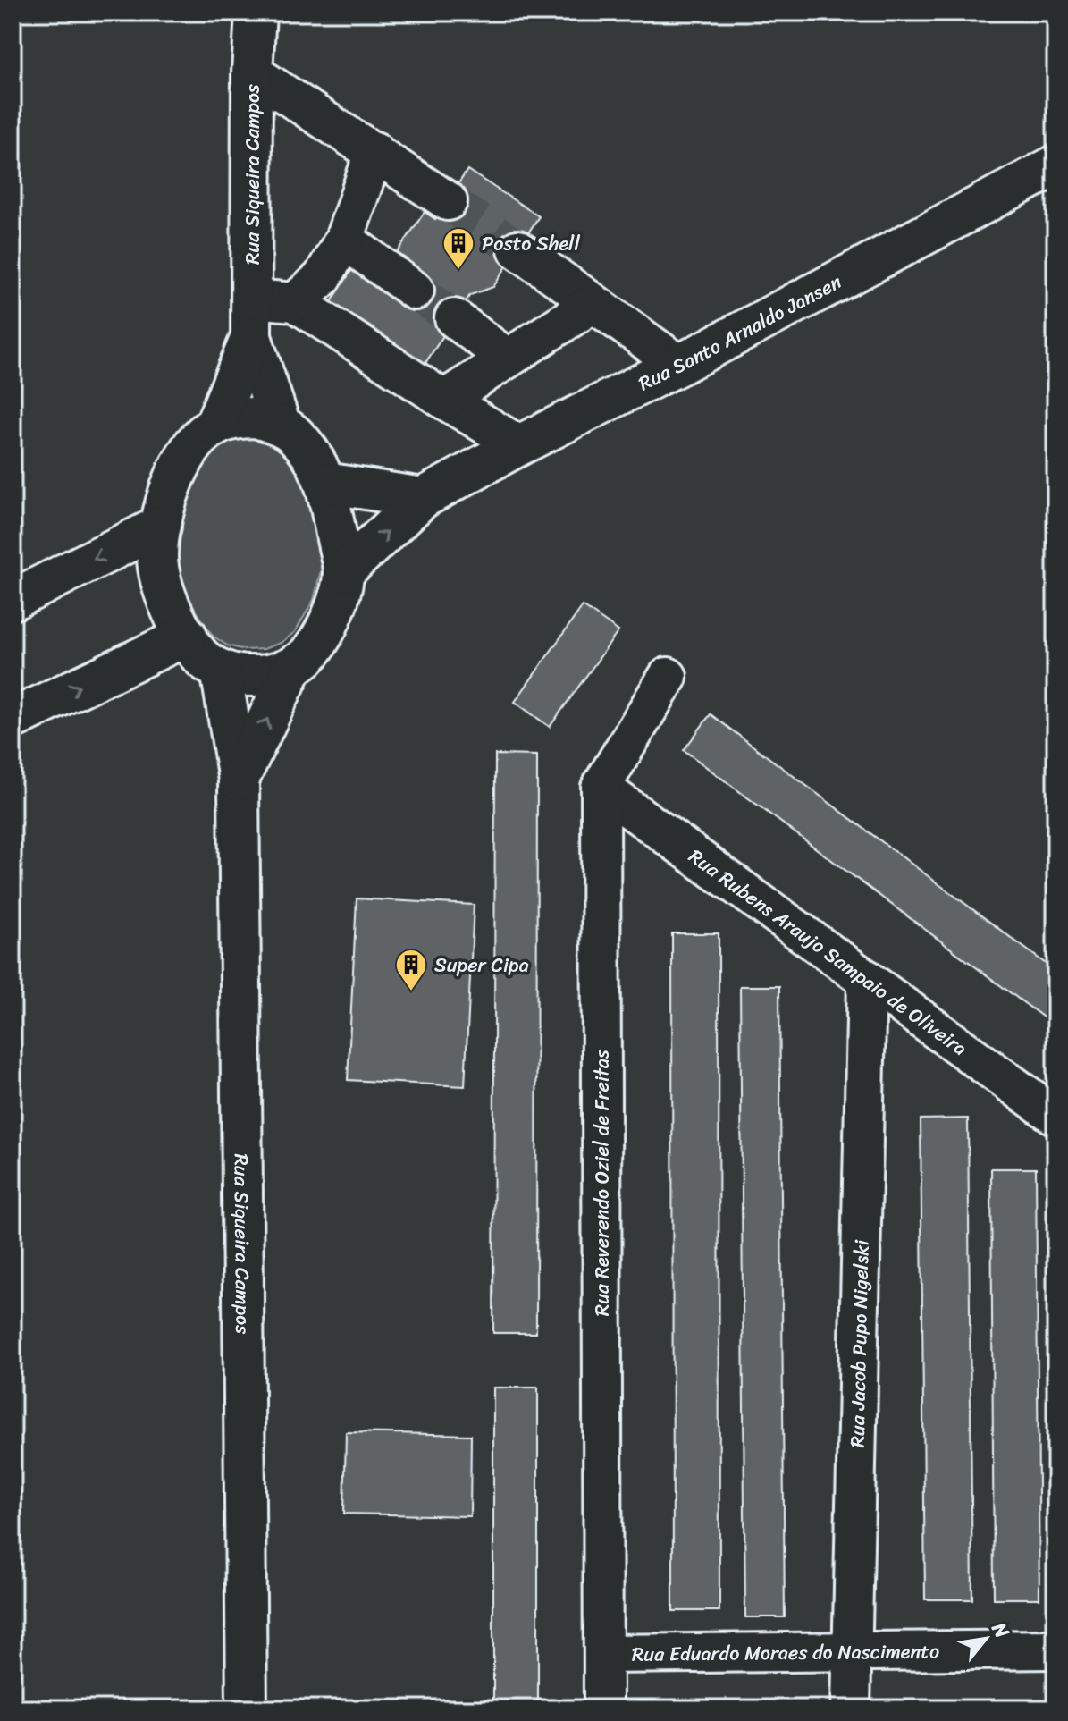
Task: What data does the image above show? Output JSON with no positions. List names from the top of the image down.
{
  "streets": {
    "main road": ["Rua Siqueira Campos", "Rua Santo Arnaldo Jansen"],
    "street": [
      "Rua Rubens Araujo Sampaio de Oliveira",
      "Rua Reverendo Oziel de Freitas",
      "Rua Jacob Pupo Nigelski",
      "Rua Eduardo Moraes do Nascimento"
    ]
  },
  "crossings": [
    ["Rua Siqueira Campos", "Rua Santo Arnaldo Jansen"],
    ["Rua Rubens Araujo Sampaio de Oliveira", "Rua Reverendo Oziel de Freitas"],
    ["Rua Rubens Araujo Sampaio de Oliveira", "Rua Jacob Pupo Nigelski"],
    ["Rua Reverendo Oziel de Freitas", "Rua Eduardo Moraes do Nascimento"],
    ["Rua Jacob Pupo Nigelski", "Rua Eduardo Moraes do Nascimento"]
  ],
  "places": {
    "building": ["Posto Shell", "Super Cipa"]
  },
  "north": "top right"
}
